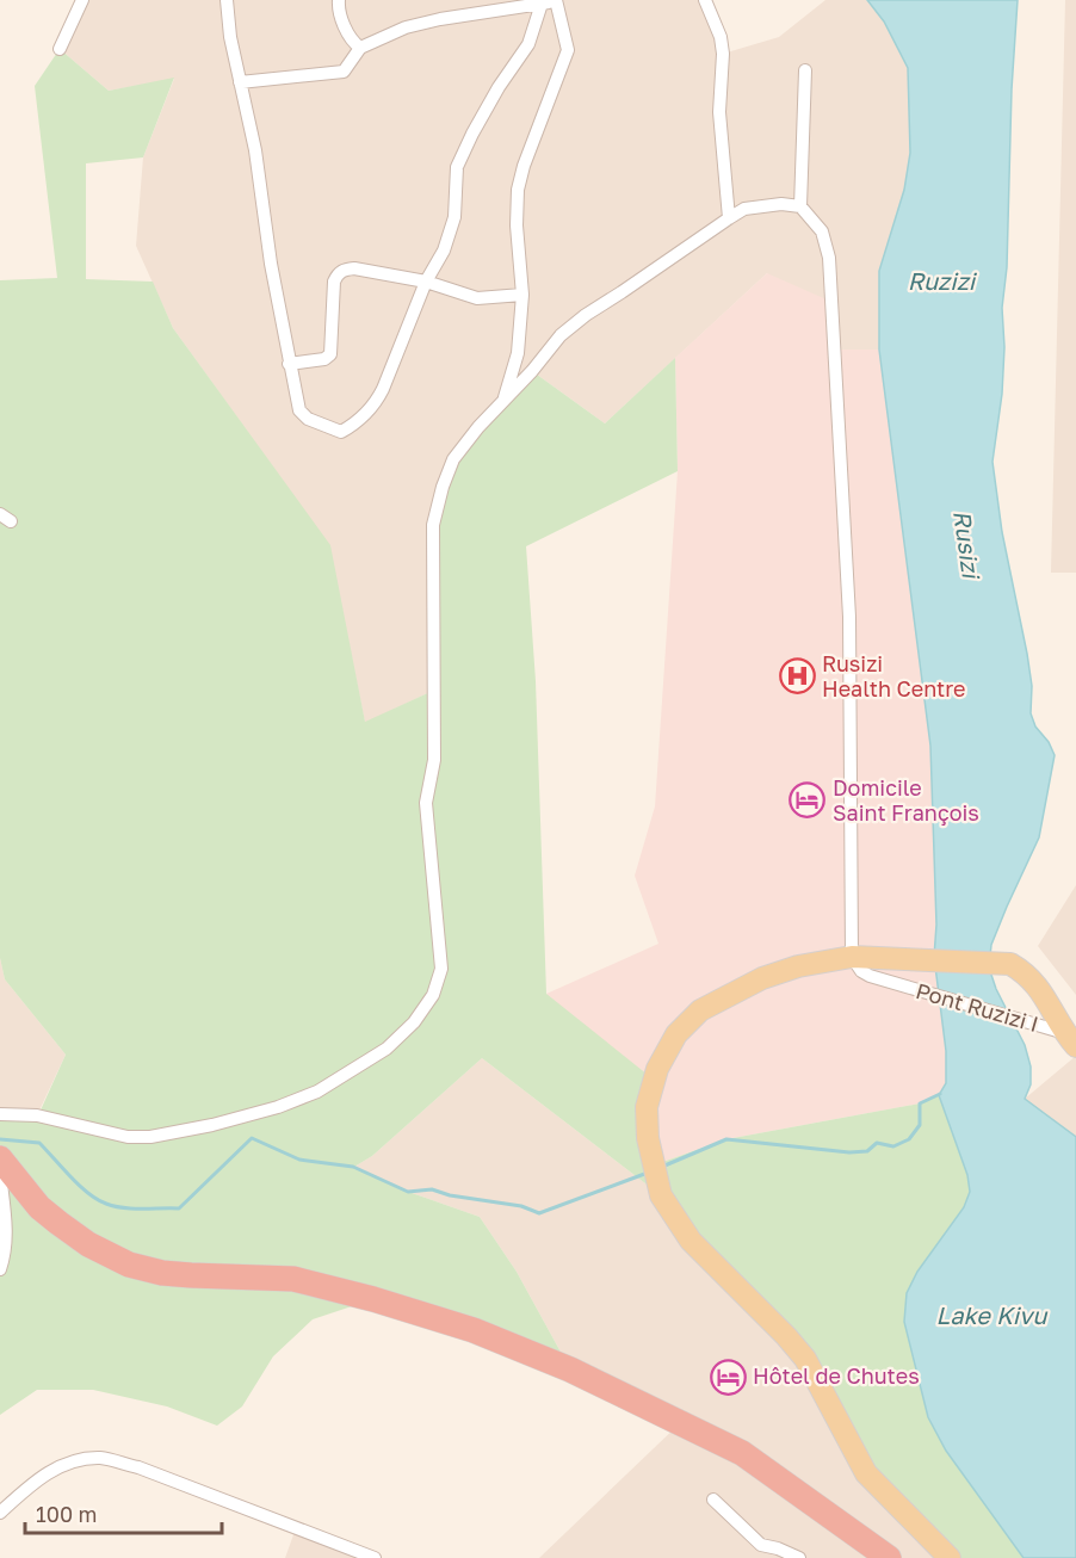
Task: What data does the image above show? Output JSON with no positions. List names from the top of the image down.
{
  "streets": {
    "street": ["Pont Ruzizi I"]
  },
  "water": ["Ruzizi", "Rusizi", "Lake Kivu"],
  "places": {
    "hospital": ["Rusizi Health Centre"],
    "hotel": ["Domicile Saint François", "Hôtel de Chutes"]
  },
  "scale_bar": "100 m"
}
